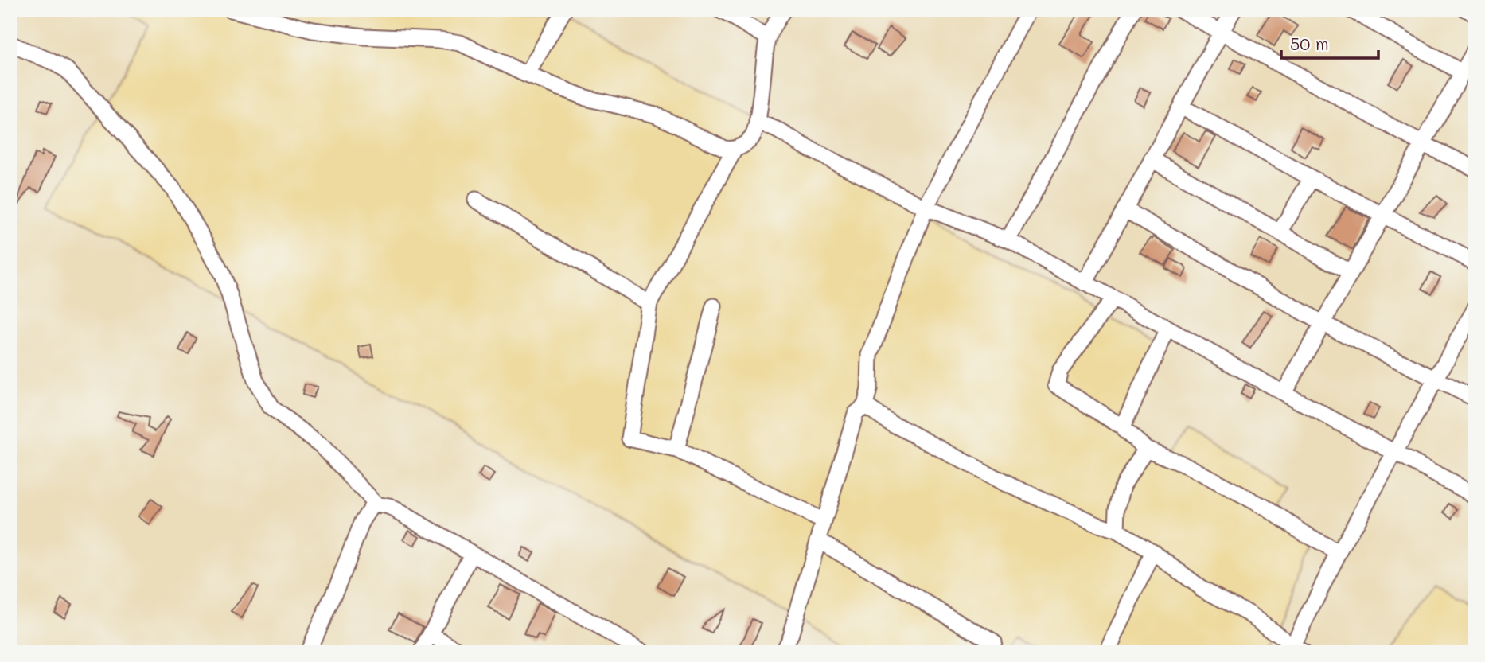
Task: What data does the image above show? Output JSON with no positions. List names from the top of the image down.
{
  "scale_bar": "50 m"
}
